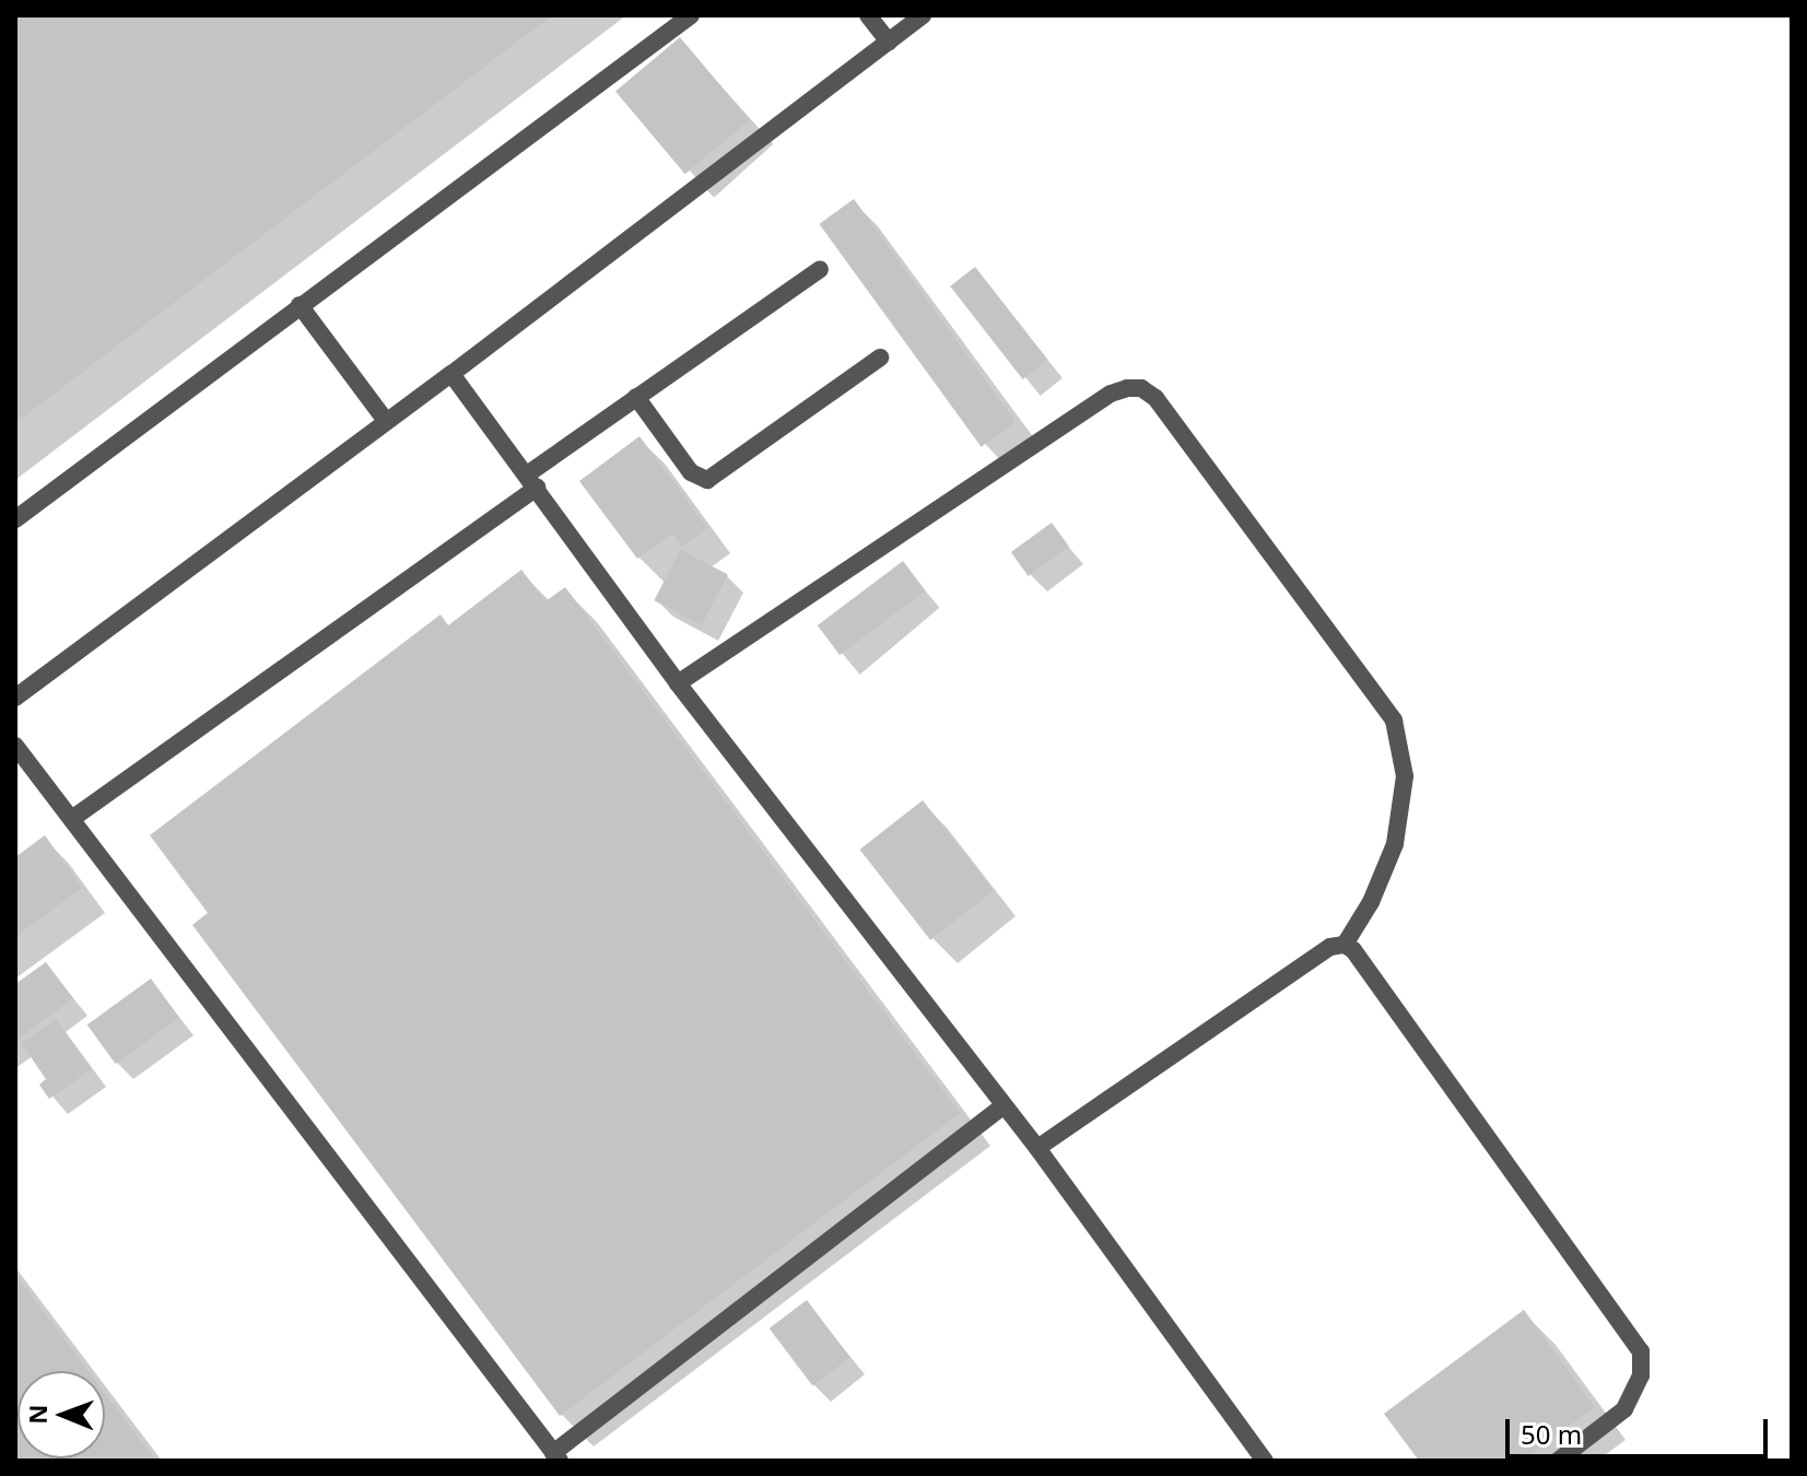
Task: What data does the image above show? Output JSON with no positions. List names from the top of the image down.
{
  "scale_bar": "50 m",
  "north": "left"
}
